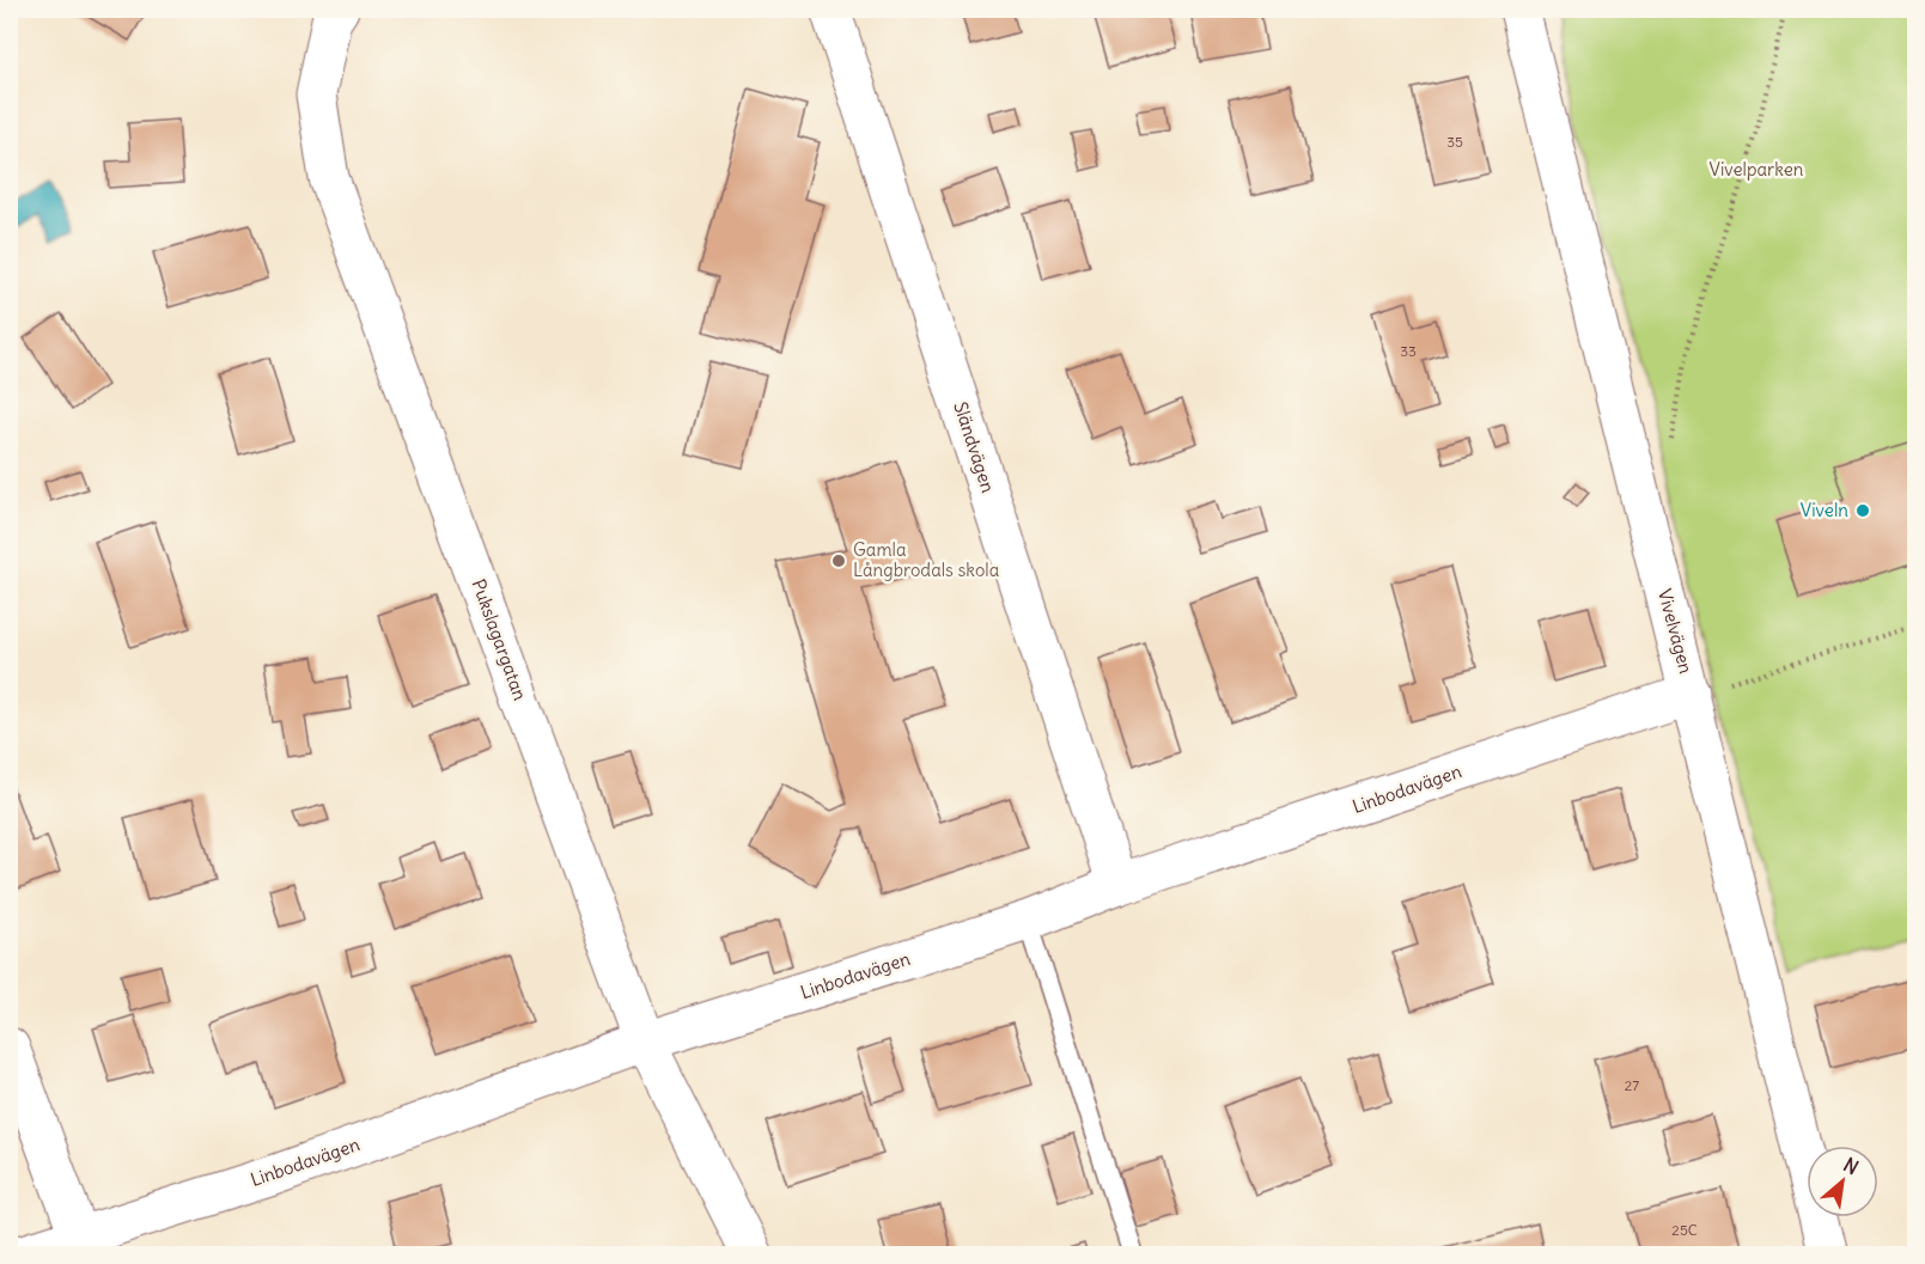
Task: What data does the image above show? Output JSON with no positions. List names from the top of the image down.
{
  "streets": {
    "street": [
      "Sländvägen",
      "Vivelvägen",
      "Pukslagargatan",
      "Linbodavägen"
    ]
  },
  "crossings": [
    ["Sländvägen", "Linbodavägen"],
    ["Vivelvägen", "Linbodavägen"],
    ["Pukslagargatan", "Linbodavägen"]
  ],
  "parks": ["Vivelparken"],
  "places": ["Viveln", "Gamla Långbrodals skola"],
  "house_numbers": [
    "35",
    "33",
    "27",
    "25C"
  ],
  "north": "top right"
}
